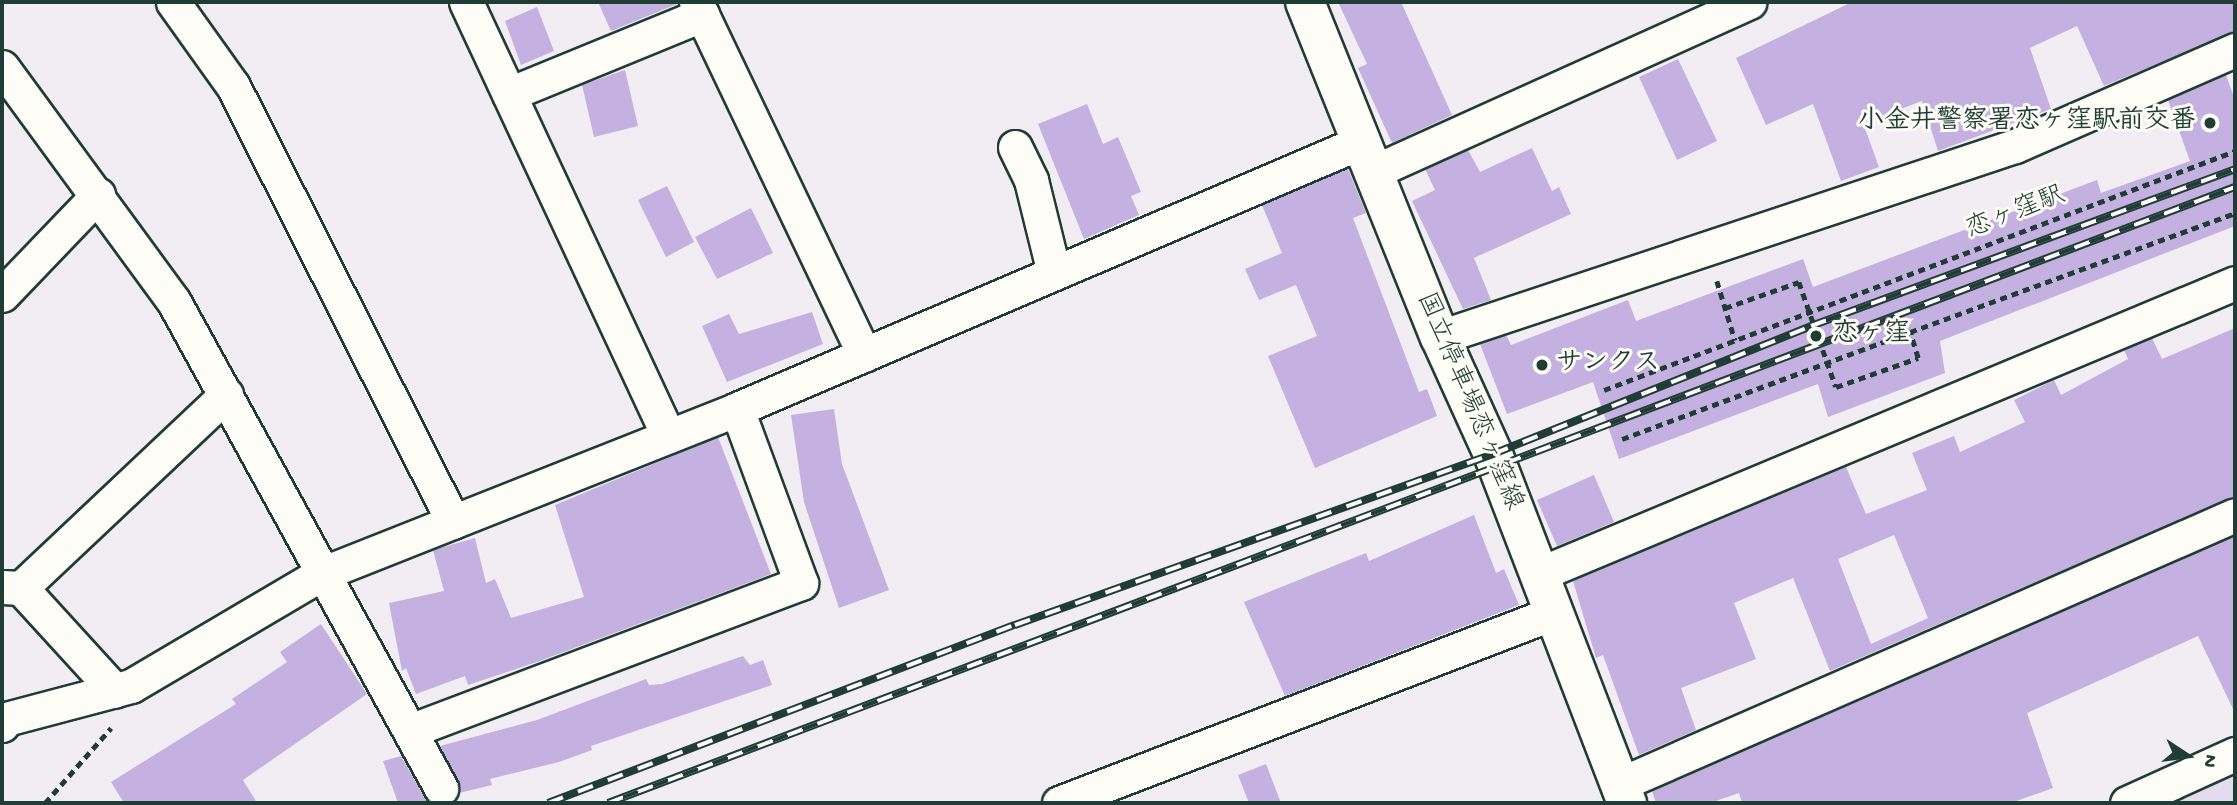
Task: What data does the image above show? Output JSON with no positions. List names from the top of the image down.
{
  "streets": {
    "main road": ["国立停車場恋ヶ窪線"],
    "path": ["恋ヶ窪駅"]
  },
  "places": ["小金井警察署恋ヶ窪駅前交番", "恋ヶ窪", "サンクス"],
  "north": "right"
}
